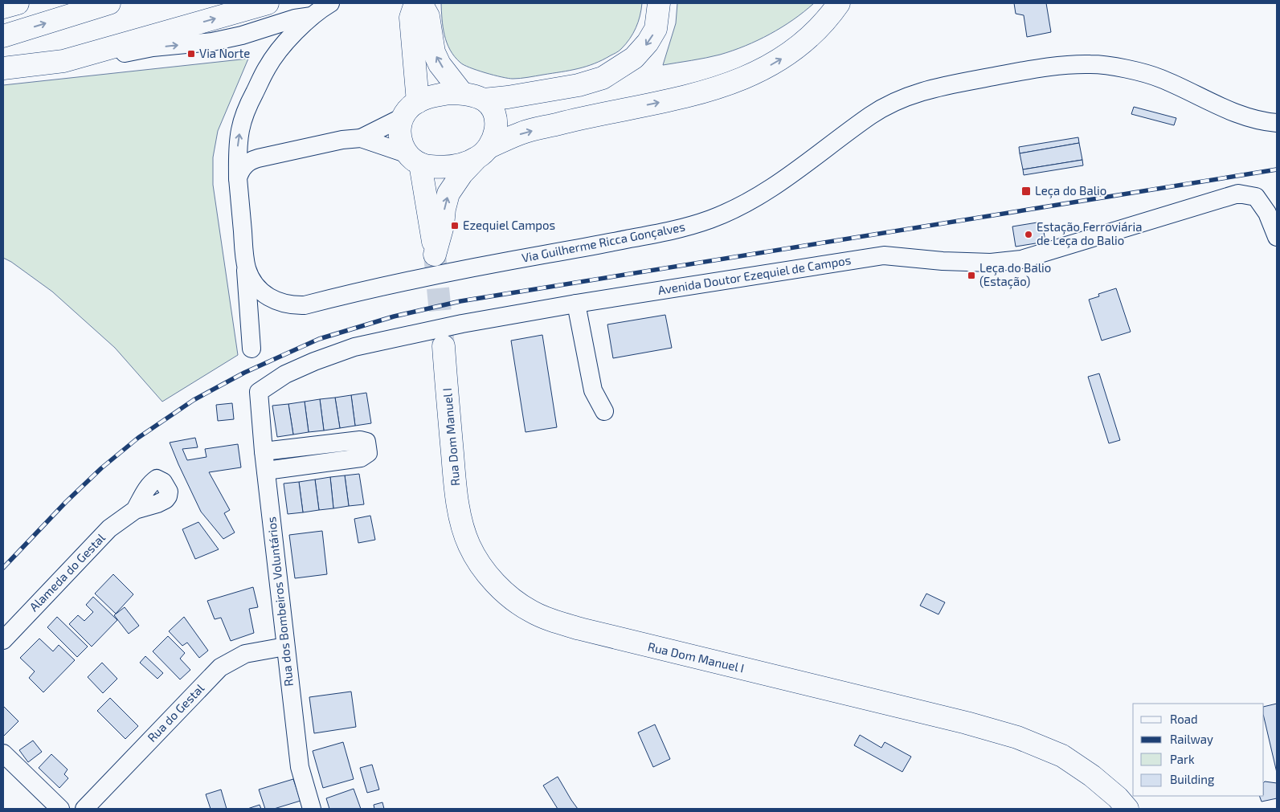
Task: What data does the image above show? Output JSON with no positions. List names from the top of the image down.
{
  "streets": {
    "main road": ["Rua Dom Manuel I"],
    "street": [
      "Via Guilherme Ricca Gonçalves",
      "Avenida Doutor Ezequiel de Campos",
      "Alameda do Gestal",
      "Rua dos Bombeiros Voluntários",
      "Rua do Gestal"
    ]
  },
  "crossings": [
    ["Avenida Doutor Ezequiel de Campos", "Rua dos Bombeiros Voluntários"],
    ["Rua dos Bombeiros Voluntários", "Rua do Gestal"]
  ],
  "places": {
    "transit": [
      "Via Norte",
      "Leça do Balio",
      "Ezequiel Campos",
      "Leça do Balio (Estação)"
    ],
    "other": ["Estação Ferroviária de Leça do Balio"]
  },
  "legend": [
    "Road",
    "Railway",
    "Park",
    "Building"
  ]
}
